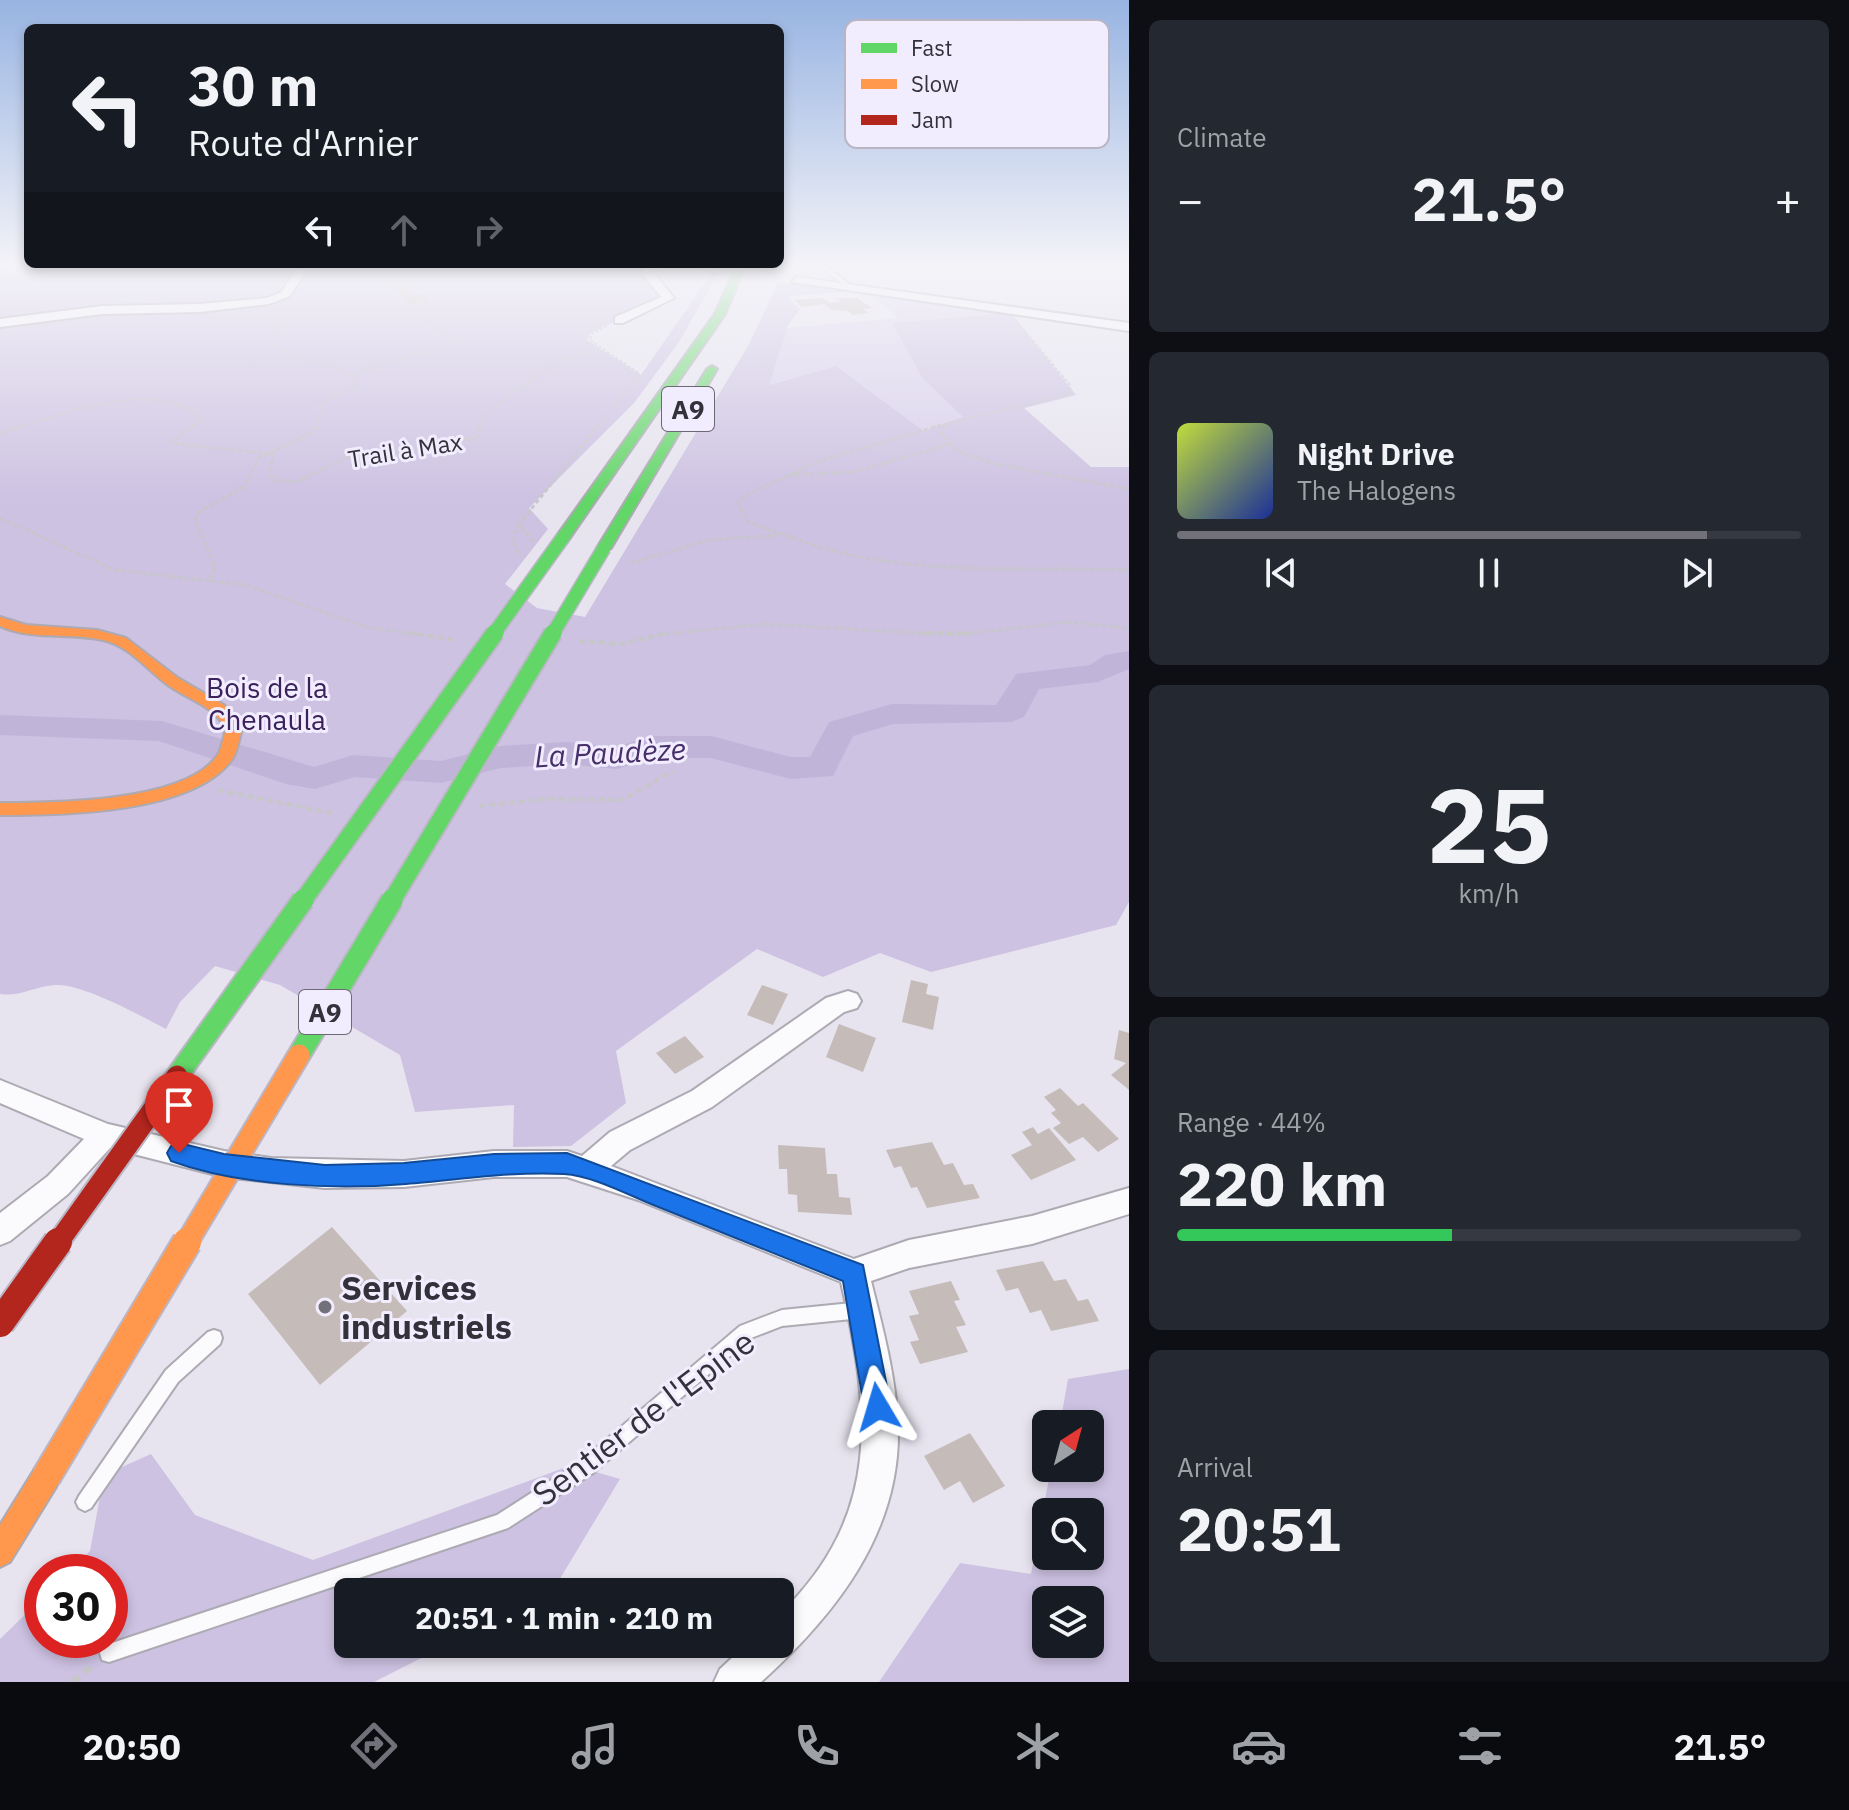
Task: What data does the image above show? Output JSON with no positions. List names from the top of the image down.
{
  "streets": {
    "main road": ["A9"],
    "lane": ["Sentier de l'Epine"],
    "path": ["Trail à Max"]
  },
  "water": ["La Paudèze"],
  "parks": ["Bois de la Chenaula"],
  "places": ["Services industriels"],
  "legend": ["Fast", "Slow", "Jam"],
  "north": "top right",
  "page": {
    "tile": [
      "Climate",
      ["25", "km/h"],
      ["Range · 44%", "220 km"],
      ["Arrival", "20:51"]
    ],
    "turn": ["30 m", "Route d'Arnier"],
    "heat": ["−", "21.5°", "+"],
    "song": ["Night Drive", "The Halogens"],
    "limit": "30",
    "trip": "20:51 · 1 min · 210 m",
    "tabs": ["20:50", "21.5°"]
  }
}
